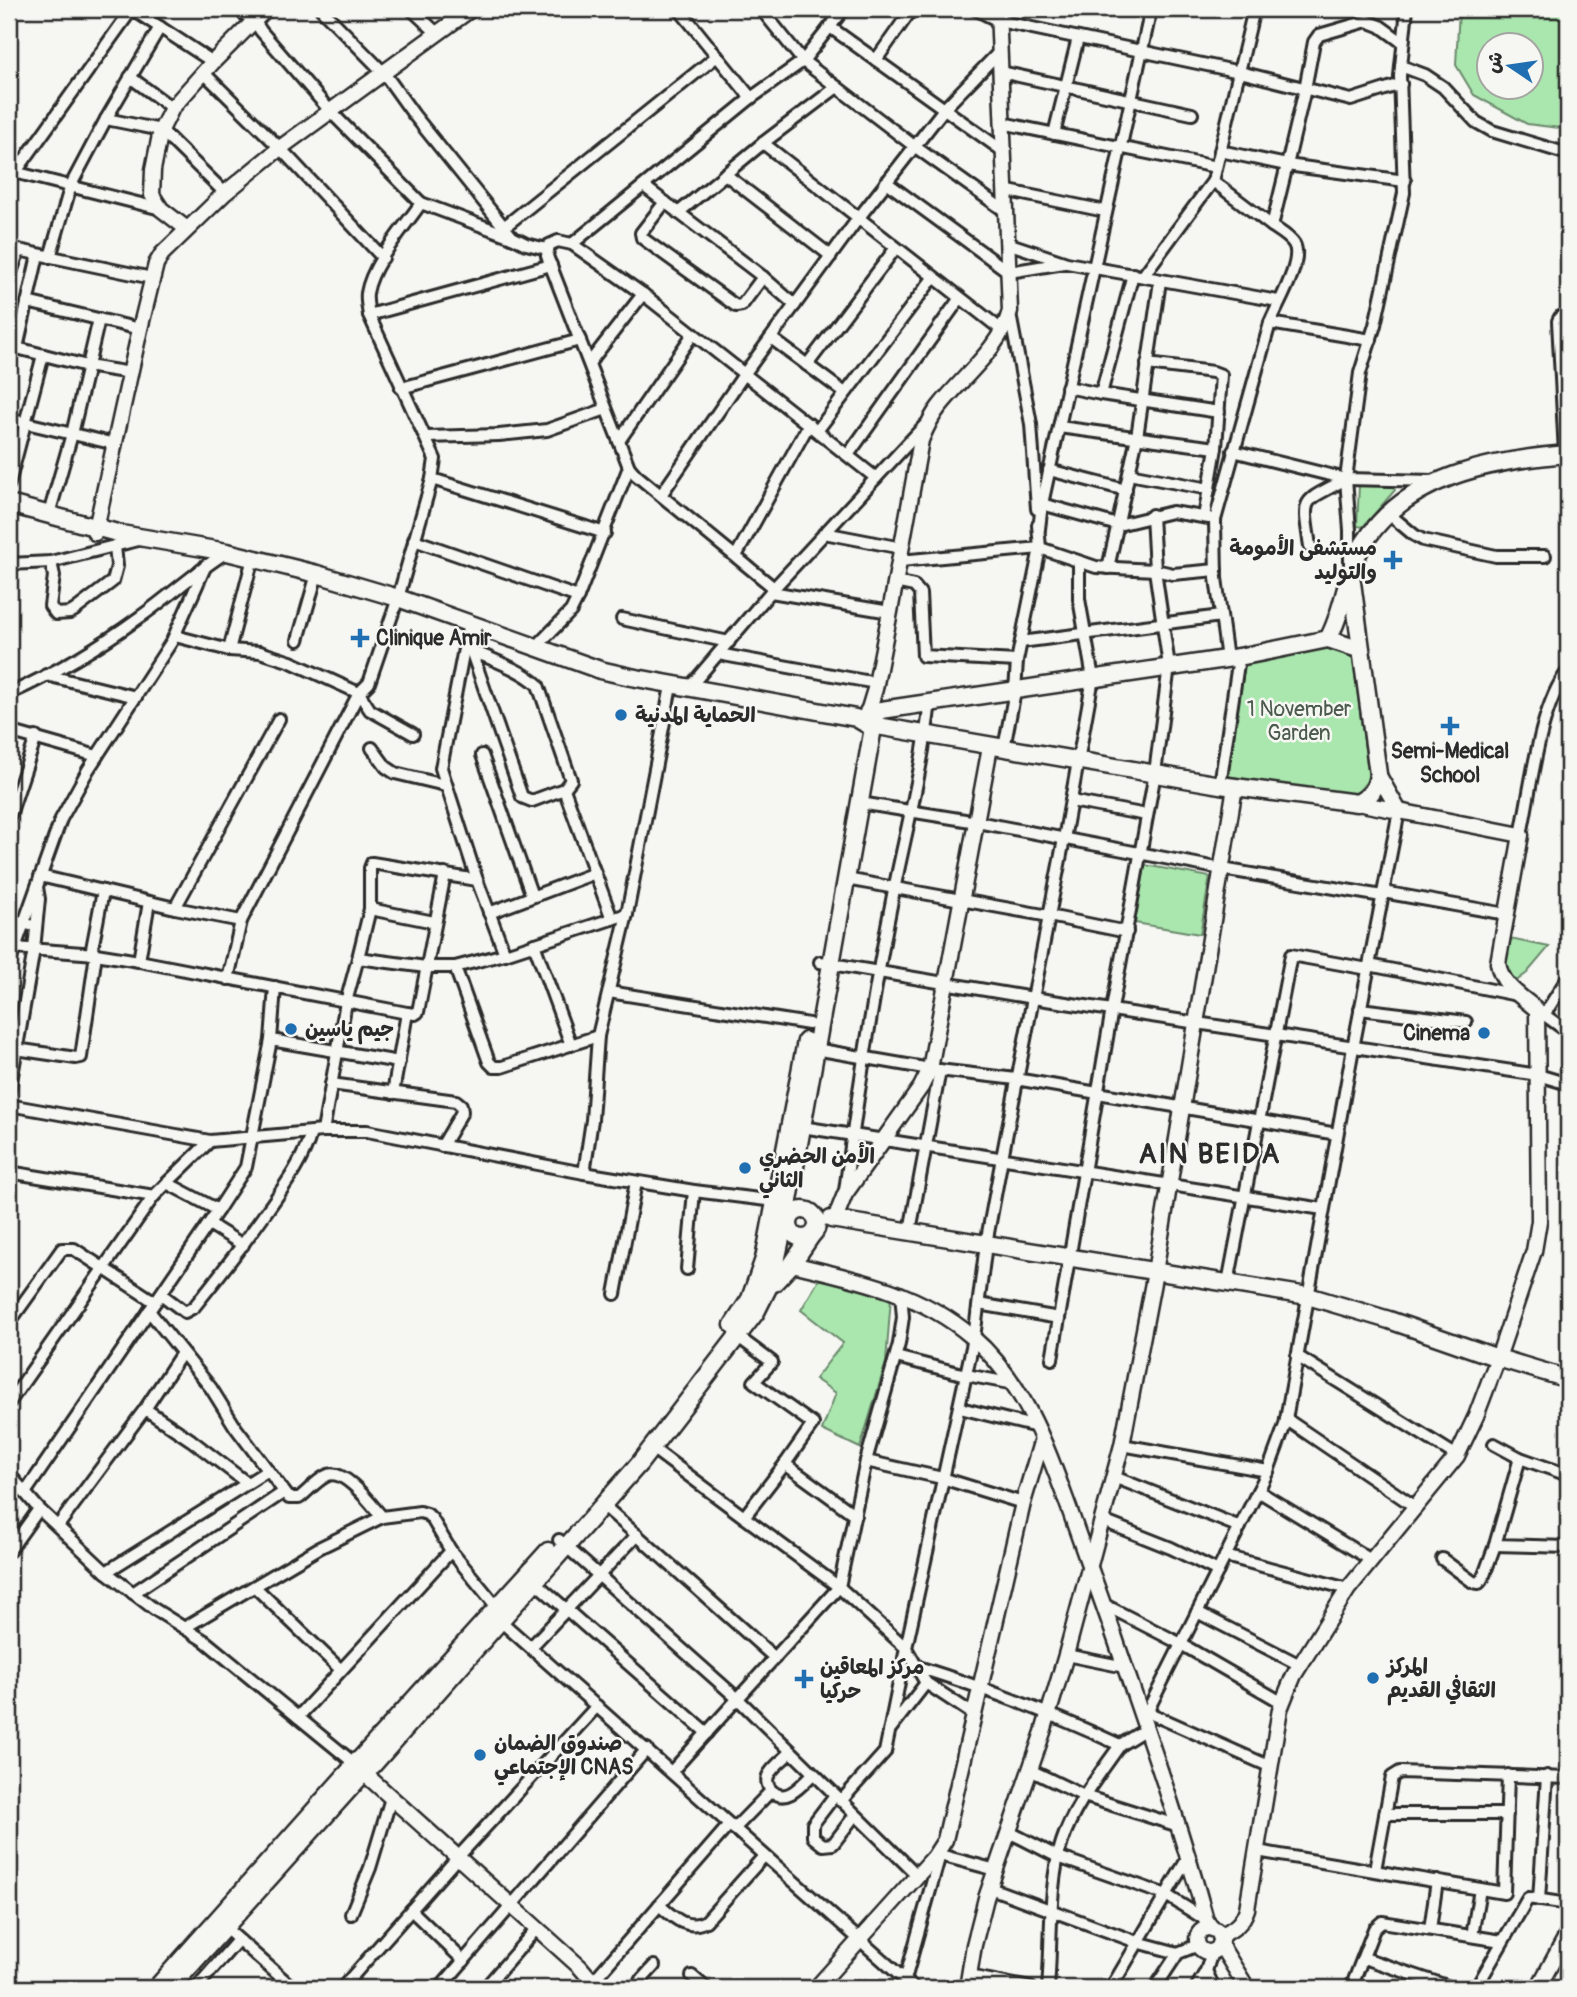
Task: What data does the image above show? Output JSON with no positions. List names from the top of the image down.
{
  "districts": ["AIN BEIDA"],
  "parks": ["1 November Garden"],
  "places": {
    "health": [
      "مستشفى الأمومة والتوليد",
      "Clinique Amir",
      "Semi-Medical School",
      "مركز المعاقين حركيا"
    ],
    "other": [
      "الحماية المدنية",
      "جيم ياسين",
      "Cinema",
      "الأمن الحضري الثاني",
      "المركز الثقافي القديم",
      "صندوق الضمان الإجتماعي CNAS"
    ]
  },
  "north": "left"
}
